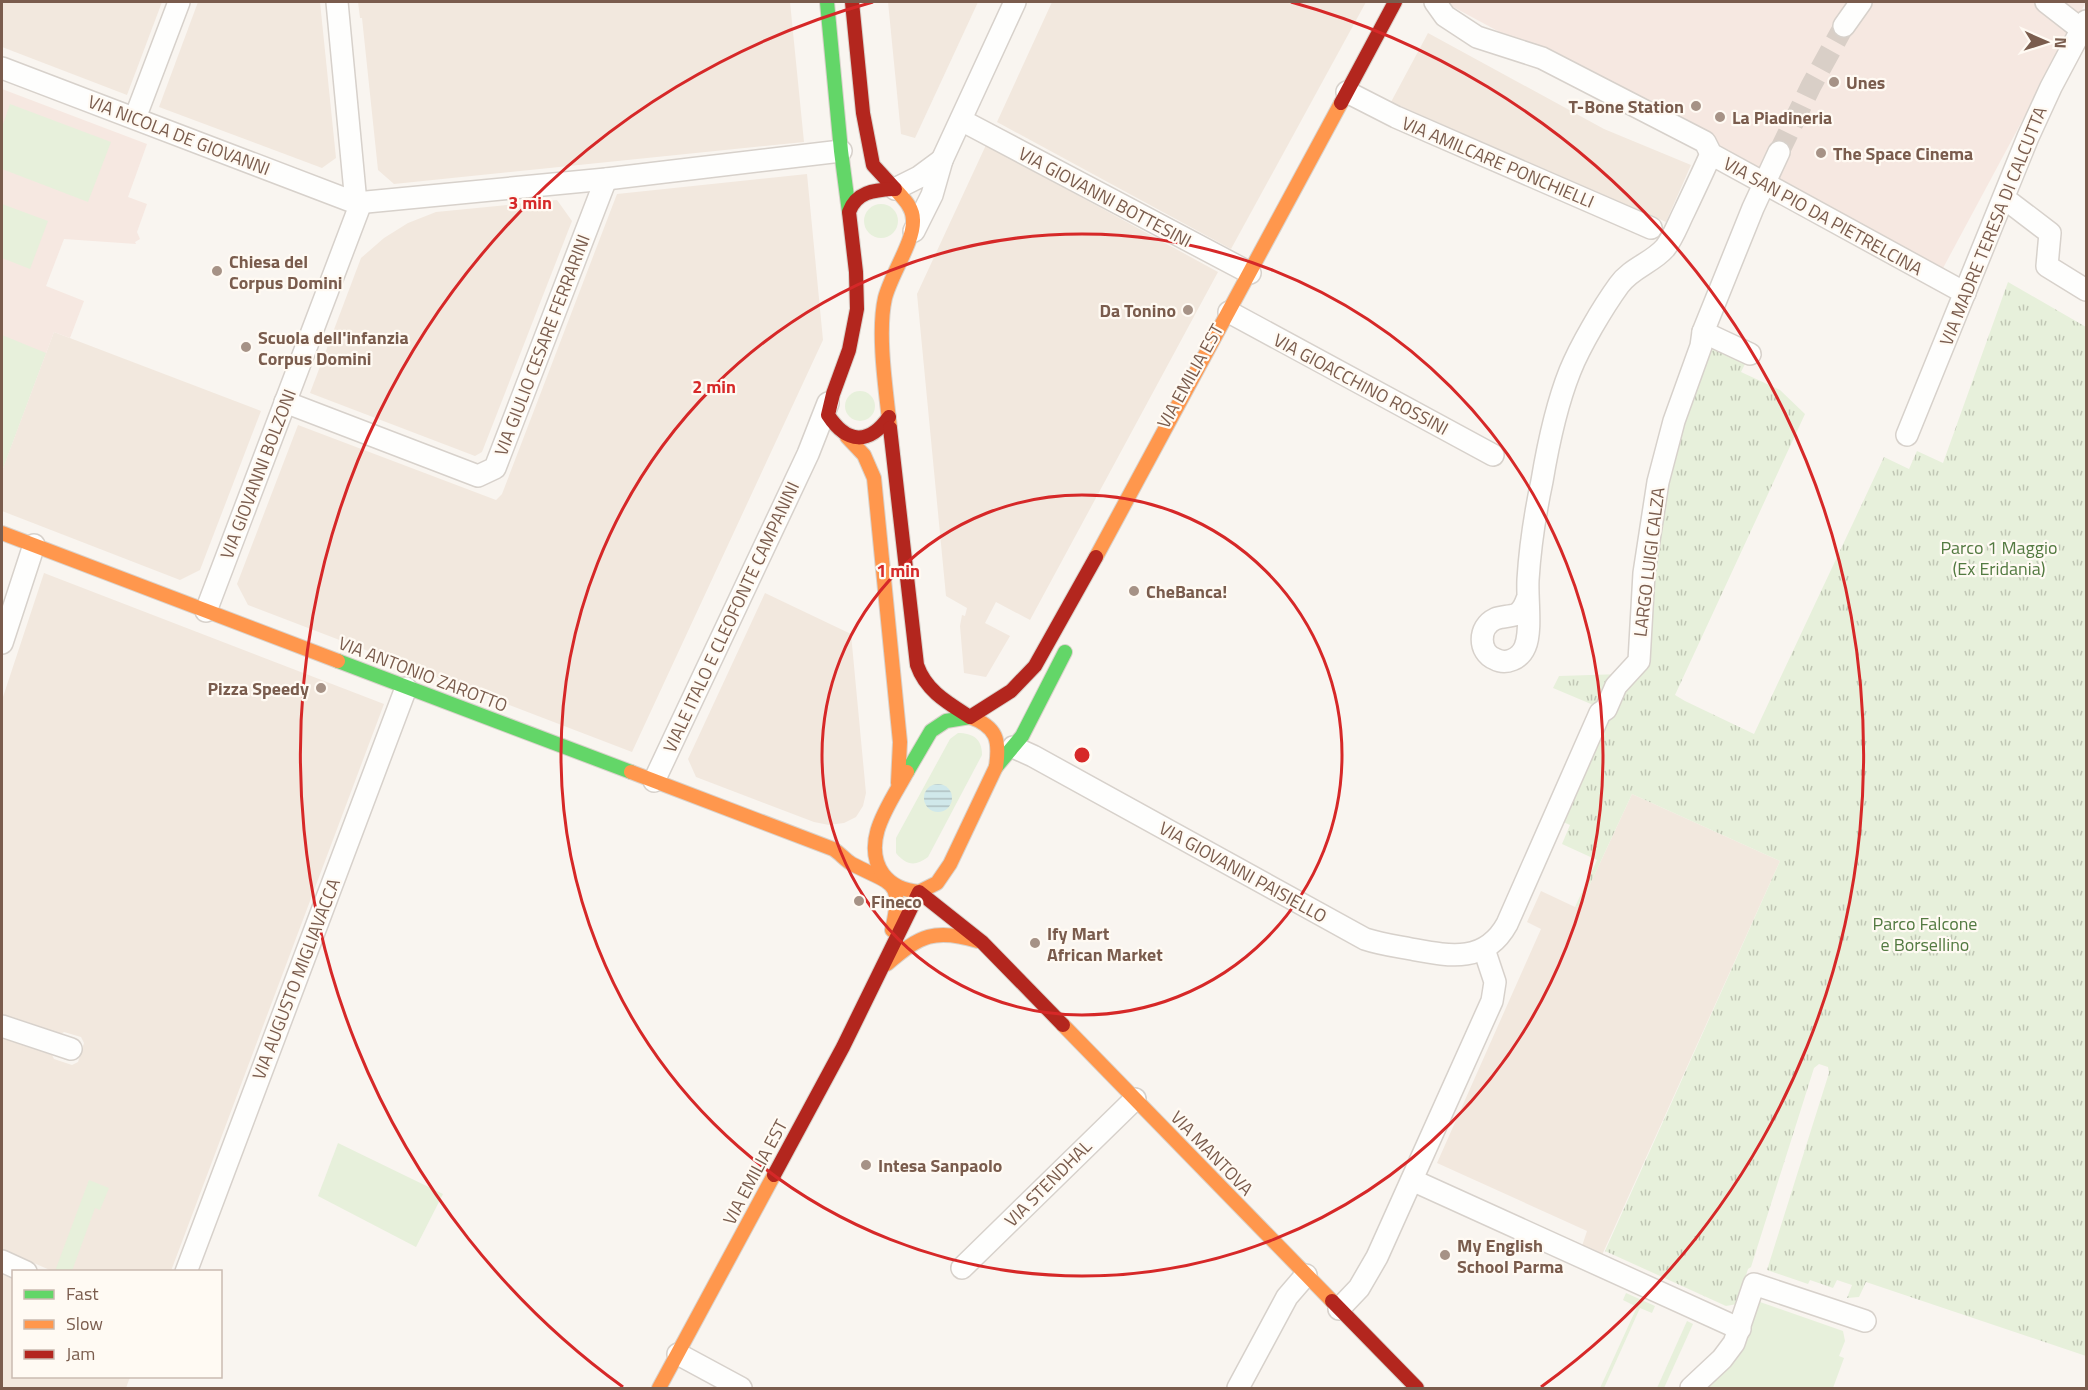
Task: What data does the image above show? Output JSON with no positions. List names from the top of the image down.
{
  "streets": {
    "main road": ["VIA EMILIA EST", "VIA ANTONIO ZAROTTO", "VIA MANTOVA"],
    "street": [
      "VIA NICOLA DE GIOVANNI",
      "VIA AMILCARE PONCHIELLI",
      "VIA GIOVANNI BOTTESINI",
      "VIA SAN PIO DA PIETRELCINA",
      "VIA MADRE TERESA DI CALCUTTA",
      "VIA GIULIO CESARE FERRARINI",
      "VIA GIOACCHINO ROSSINI",
      "VIA GIOVANNI BOLZONI",
      "LARGO LUIGI CALZA",
      "VIALE ITALO E CLEOFONTE CAMPANINI",
      "VIA GIOVANNI PAISIELLO",
      "VIA AUGUSTO MIGLIAVACCA",
      "VIA STENDHAL"
    ]
  },
  "crossings": [
    ["VIA NICOLA DE GIOVANNI", "VIA GIOVANNI BOLZONI"],
    ["VIA AMILCARE PONCHIELLI", "VIA EMILIA EST"],
    ["VIA GIOVANNI BOTTESINI", "VIA EMILIA EST"],
    ["VIA SAN PIO DA PIETRELCINA", "VIA MADRE TERESA DI CALCUTTA"],
    ["VIA SAN PIO DA PIETRELCINA", "LARGO LUIGI CALZA"],
    ["VIA GIULIO CESARE FERRARINI", "VIA GIOVANNI BOLZONI"],
    ["VIA EMILIA EST", "VIA GIOACCHINO ROSSINI"],
    ["VIA EMILIA EST", "VIA ANTONIO ZAROTTO"],
    ["VIA EMILIA EST", "VIA GIOVANNI PAISIELLO"],
    ["VIA EMILIA EST", "VIA MANTOVA"],
    ["VIA GIOVANNI BOLZONI", "VIA ANTONIO ZAROTTO"],
    ["LARGO LUIGI CALZA", "VIA GIOVANNI PAISIELLO"],
    ["VIALE ITALO E CLEOFONTE CAMPANINI", "VIA ANTONIO ZAROTTO"],
    ["VIA ANTONIO ZAROTTO", "VIA AUGUSTO MIGLIAVACCA"],
    ["VIA MANTOVA", "VIA STENDHAL"]
  ],
  "parks": ["Parco 1 Maggio (Ex Eridania)", "Parco Falcone e Borsellino"],
  "places": [
    "Unes",
    "T-Bone Station",
    "La Piadineria",
    "The Space Cinema",
    "Chiesa del Corpus Domini",
    "Da Tonino",
    "Scuola dell'infanzia Corpus Domini",
    "CheBanca!",
    "Pizza Speedy",
    "Fineco",
    "Ify Mart African Market",
    "Intesa Sanpaolo",
    "My English School Parma"
  ],
  "legend": ["Fast", "Slow", "Jam"],
  "north": "right",
  "rings": ["3 min", "2 min", "1 min"]
}
